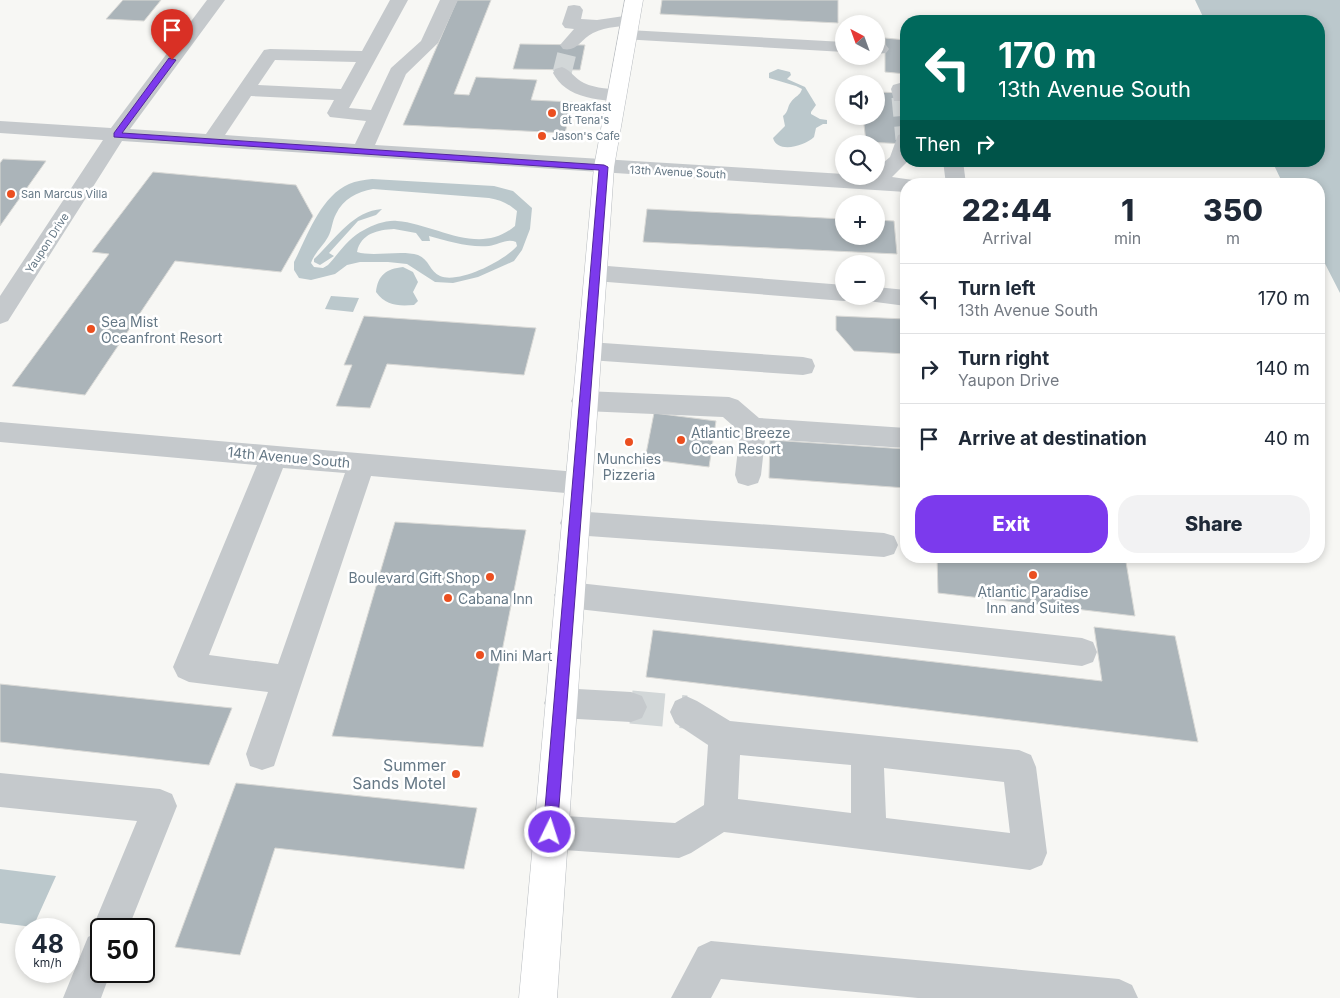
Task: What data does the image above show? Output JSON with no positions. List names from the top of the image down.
{
  "streets": {
    "street": ["13th Avenue South", "Yaupon Drive", "14th Avenue South"]
  },
  "crossings": [
    ["13th Avenue South", "Yaupon Drive"]
  ],
  "places": [
    "Breakfast at Tena's",
    "Jason's Cafe",
    "San Marcus Villa",
    "Sea Mist Oceanfront Resort",
    "Atlantic Breeze Ocean Resort",
    "Munchies Pizzeria",
    "Atlantic Paradise Inn and Suites",
    "Boulevard Gift Shop",
    "Cabana Inn",
    "Mini Mart",
    "Summer Sands Motel"
  ],
  "north": "top left",
  "page": {
    "map_buttons": ["+", "−"],
    "turn": ["170 m", "13th Avenue South"],
    "then": "Then",
    "eta": [
      "22:44",
      "Arrival",
      "1",
      "min",
      "350",
      "m"
    ],
    "list": [
      {
        "name": "Turn left",
        "note": "13th Avenue South",
        "value": "170 m"
      },
      {
        "name": "Turn right",
        "note": "Yaupon Drive",
        "value": "140 m"
      },
      {
        "name": "Arrive at destination",
        "value": "40 m"
      }
    ],
    "buttons": ["Exit", "Share"],
    "speed": "48 km/h",
    "limit": "50"
  }
}
